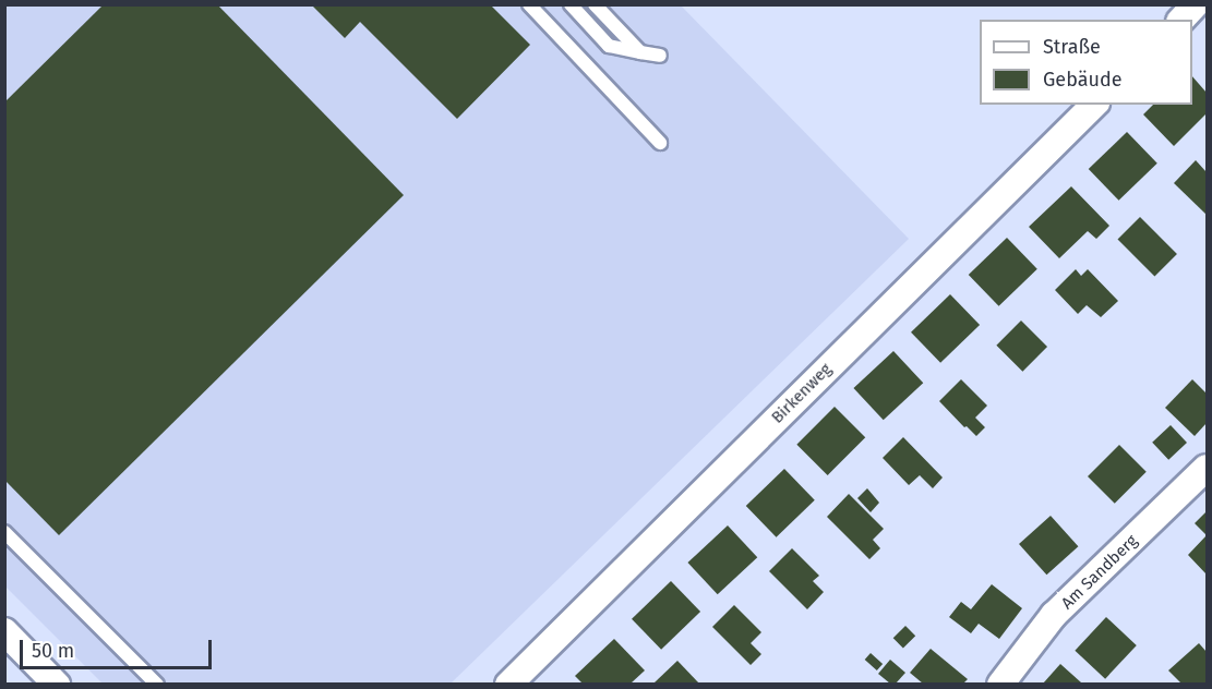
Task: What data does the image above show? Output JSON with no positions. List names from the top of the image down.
{
  "streets": {
    "street": ["Birkenweg", "Am Sandberg"]
  },
  "legend": ["Straße", "Gebäude"],
  "scale_bar": "50 m"
}
